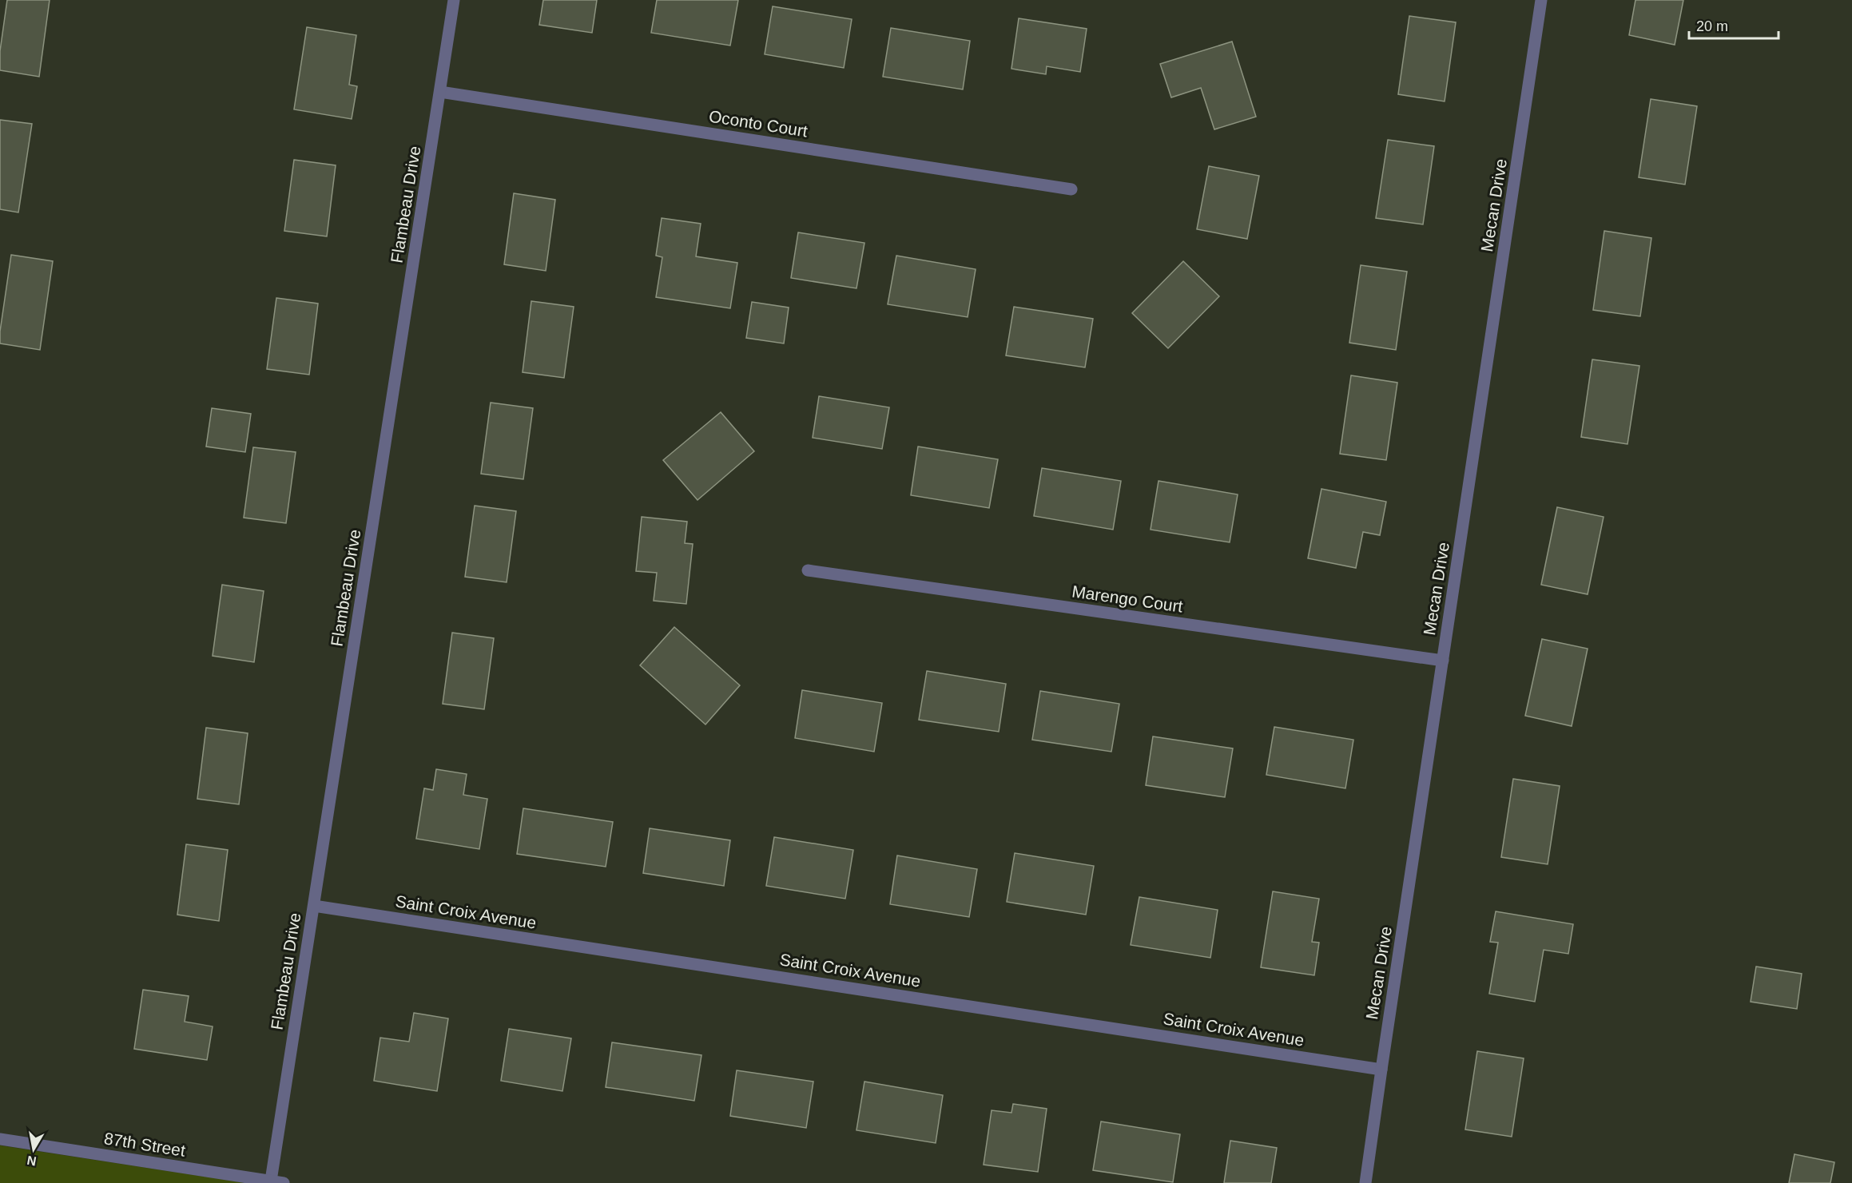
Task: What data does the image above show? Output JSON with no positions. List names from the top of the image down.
{
  "streets": {
    "street": [
      "Oconto Court",
      "Flambeau Drive",
      "Mecan Drive",
      "Marengo Court",
      "Saint Croix Avenue",
      "87th Street"
    ]
  },
  "crossings": [
    ["Oconto Court", "Flambeau Drive"],
    ["Flambeau Drive", "Saint Croix Avenue"],
    ["Flambeau Drive", "87th Street"],
    ["Mecan Drive", "Marengo Court"],
    ["Mecan Drive", "Saint Croix Avenue"]
  ],
  "scale_bar": "20 m",
  "north": "bottom"
}
